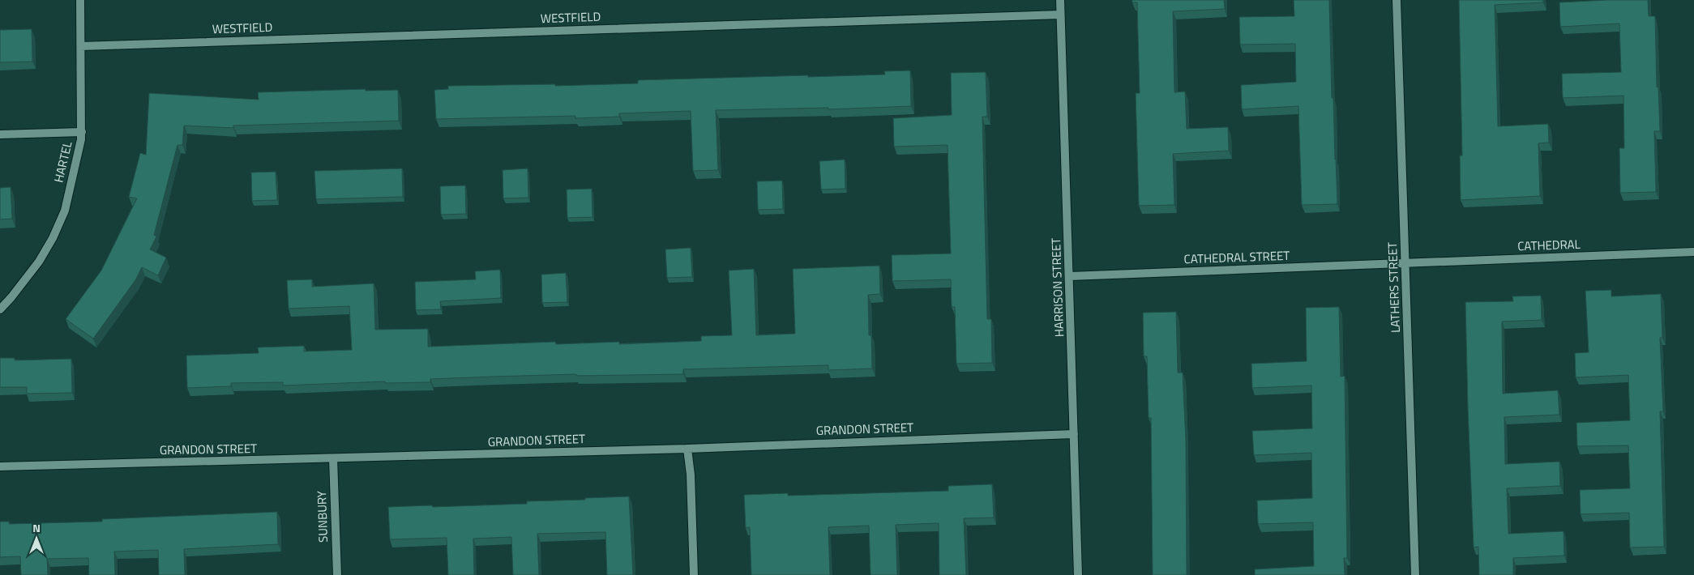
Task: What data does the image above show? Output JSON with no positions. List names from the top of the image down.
{
  "streets": {
    "street": [
      "WESTFIELD",
      "HARTEL",
      "CATHEDRAL",
      "CATHEDRAL STREET",
      "HARRISON STREET",
      "LATHERS STREET",
      "GRANDON STREET",
      "SUNBURY"
    ]
  },
  "crossings": [
    ["WESTFIELD", "HARTEL"],
    ["WESTFIELD", "HARRISON STREET"],
    ["CATHEDRAL", "CATHEDRAL STREET"],
    ["CATHEDRAL", "LATHERS STREET"],
    ["CATHEDRAL STREET", "HARRISON STREET"],
    ["CATHEDRAL STREET", "LATHERS STREET"],
    ["HARRISON STREET", "GRANDON STREET"],
    ["GRANDON STREET", "SUNBURY"]
  ],
  "north": "top"
}
